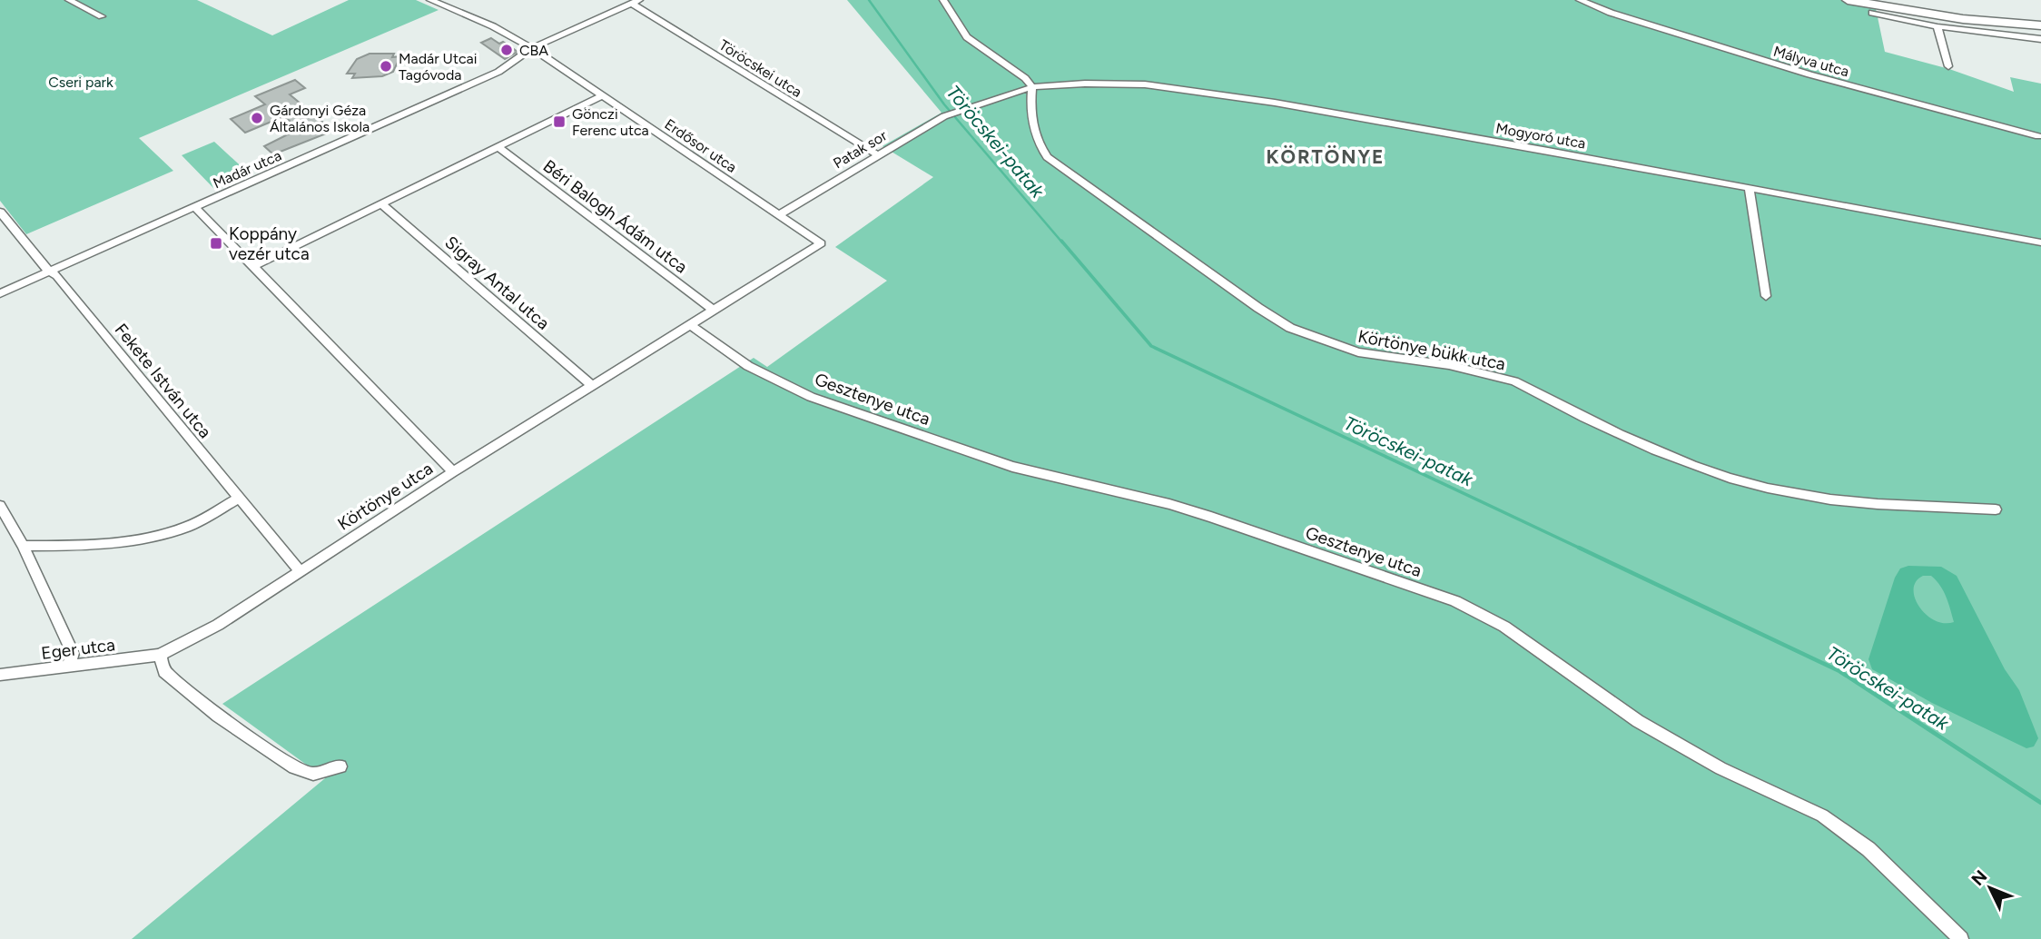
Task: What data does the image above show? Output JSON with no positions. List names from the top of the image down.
{
  "streets": {
    "street": [
      "Mályva utca",
      "Töröcskei utca",
      "Mogyoró utca",
      "Erdősor utca",
      "Patak sor",
      "Madár utca",
      "Béri Balogh Ádám utca",
      "Sigray Antal utca",
      "Körtönye bükk utca",
      "Fekete István utca",
      "Gesztenye utca",
      "Körtönye utca",
      "Eger utca"
    ]
  },
  "crossings": [
    ["Töröcskei utca", "Patak sor"],
    ["Töröcskei utca", "Madár utca"],
    ["Mogyoró utca", "Patak sor"],
    ["Mogyoró utca", "Körtönye bükk utca"],
    ["Erdősor utca", "Patak sor"],
    ["Erdősor utca", "Madár utca"],
    ["Erdősor utca", "Körtönye utca"],
    ["Madár utca", "Fekete István utca"],
    ["Béri Balogh Ádám utca", "Körtönye utca"],
    ["Sigray Antal utca", "Körtönye utca"],
    ["Fekete István utca", "Körtönye utca"],
    ["Gesztenye utca", "Körtönye utca"],
    ["Körtönye utca", "Eger utca"]
  ],
  "districts": ["KÖRTÖNYE"],
  "water": ["Töröcskei-patak"],
  "parks": ["Cseri park"],
  "places": {
    "other": ["CBA", "Madár Utcai Tagóvoda", "Gárdonyi Géza Általános Iskola"],
    "transit": ["Gönczi Ferenc utca", "Koppány vezér utca"]
  },
  "north": "top left"
}
